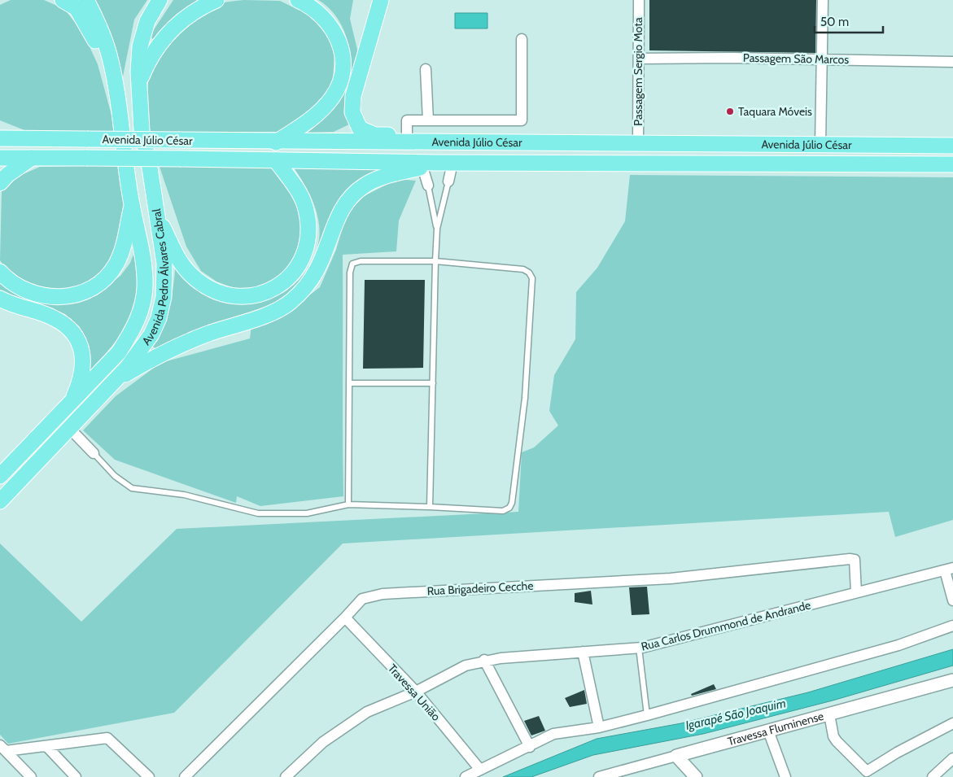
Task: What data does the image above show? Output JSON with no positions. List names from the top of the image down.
{
  "streets": {
    "main road": ["Avenida Júlio César", "Avenida Pedro Álvares Cabral"],
    "street": [
      "Passagem São Marcos",
      "Passagem Sergio Mota",
      "Rua Brigadeiro Cecche",
      "Rua Carlos Drummond de Andrande",
      "Travessa União",
      "Travessa Fluminense"
    ]
  },
  "crossings": [
    ["Passagem São Marcos", "Passagem Sergio Mota"],
    ["Passagem Sergio Mota", "Avenida Júlio César"],
    ["Rua Brigadeiro Cecche", "Rua Carlos Drummond de Andrande"],
    ["Rua Brigadeiro Cecche", "Travessa União"],
    ["Rua Carlos Drummond de Andrande", "Travessa União"]
  ],
  "water": ["Igarapé São Joaquim"],
  "places": ["Taquara Móveis"],
  "scale_bar": "50 m"
}
